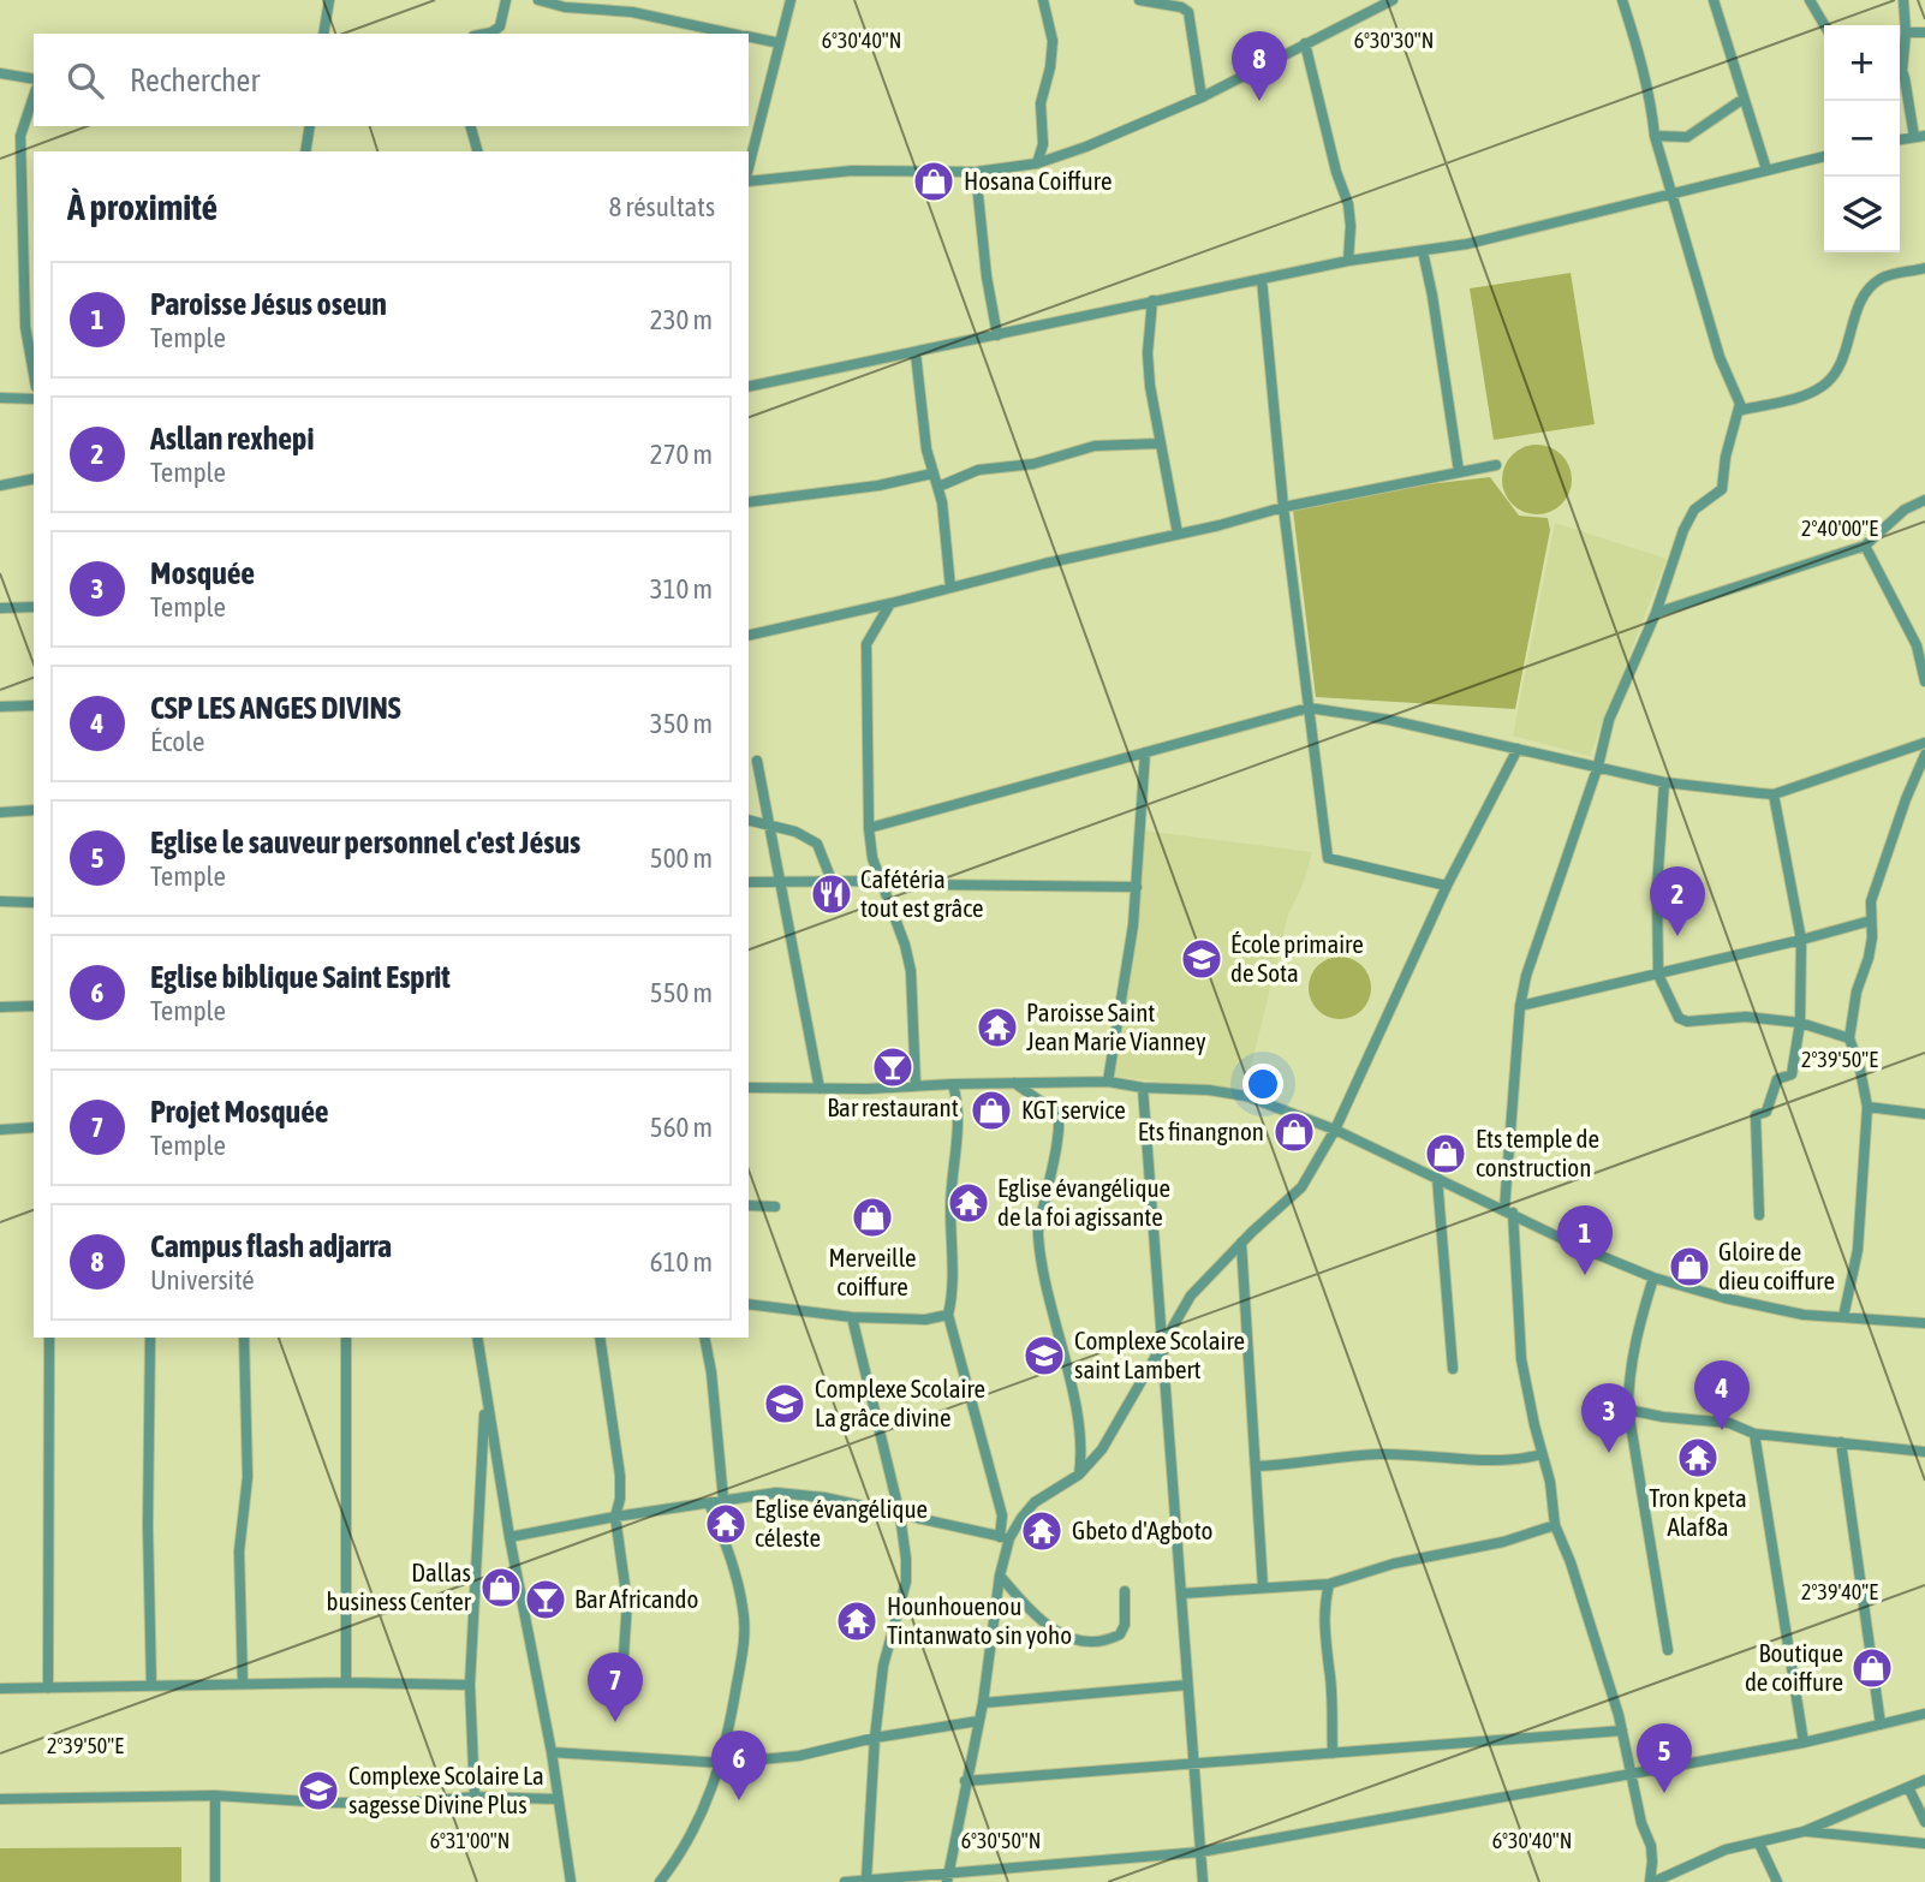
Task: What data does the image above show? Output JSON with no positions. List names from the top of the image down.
{
  "places": {
    "shop": [
      "Hosana Coiffure",
      "KGT service",
      "Ets finangnon",
      "Ets temple de construction",
      "Merveille coiffure",
      "Gloire de dieu coiffure",
      "Dallas business Center",
      "Boutique de coiffure"
    ],
    "restaurant": ["Cafétéria tout est grâce"],
    "school or university": [
      "École primaire de Sota",
      "Complexe Scolaire saint Lambert",
      "Complexe Scolaire La grâce divine",
      "Complexe Scolaire La sagesse Divine Plus"
    ],
    "temple": [
      "Paroisse Saint Jean Marie Vianney",
      "Eglise évangélique de la foi agissante",
      "Tron kpeta Alaf8a",
      "Eglise évangélique céleste",
      "Gbeto d'Agboto",
      "Hounhouenou Tintanwato sin yoho"
    ],
    "bar": ["Bar restaurant", "Bar Africando"]
  },
  "page": {
    "map_buttons": ["+", "−"],
    "pins": [
      "8",
      "2",
      "1",
      "4",
      "3",
      "7",
      "5",
      "6"
    ],
    "search": "Rechercher",
    "heading": ["À proximité", "8 résultats"],
    "list": [
      {
        "mark": "1",
        "name": "Paroisse Jésus oseun",
        "note": "Temple",
        "value": "230 m"
      },
      {
        "mark": "2",
        "name": "Asllan rexhepi",
        "note": "Temple",
        "value": "270 m"
      },
      {
        "mark": "3",
        "name": "Mosquée",
        "note": "Temple",
        "value": "310 m"
      },
      {
        "mark": "4",
        "name": "CSP LES ANGES DIVINS",
        "note": "École",
        "value": "350 m"
      },
      {
        "mark": "5",
        "name": "Eglise le sauveur personnel c'est Jésus",
        "note": "Temple",
        "value": "500 m"
      },
      {
        "mark": "6",
        "name": "Eglise biblique Saint Esprit",
        "note": "Temple",
        "value": "550 m"
      },
      {
        "mark": "7",
        "name": "Projet Mosquée",
        "note": "Temple",
        "value": "560 m"
      },
      {
        "mark": "8",
        "name": "Campus flash adjarra",
        "note": "Université",
        "value": "610 m"
      }
    ]
  },
  "coordinates": [
    "6°30'40\"N",
    "6°30'30\"N",
    "2°40'00\"E",
    "2°39'50\"E",
    "2°39'40\"E",
    "6°31'00\"N",
    "6°30'50\"N"
  ]
}
